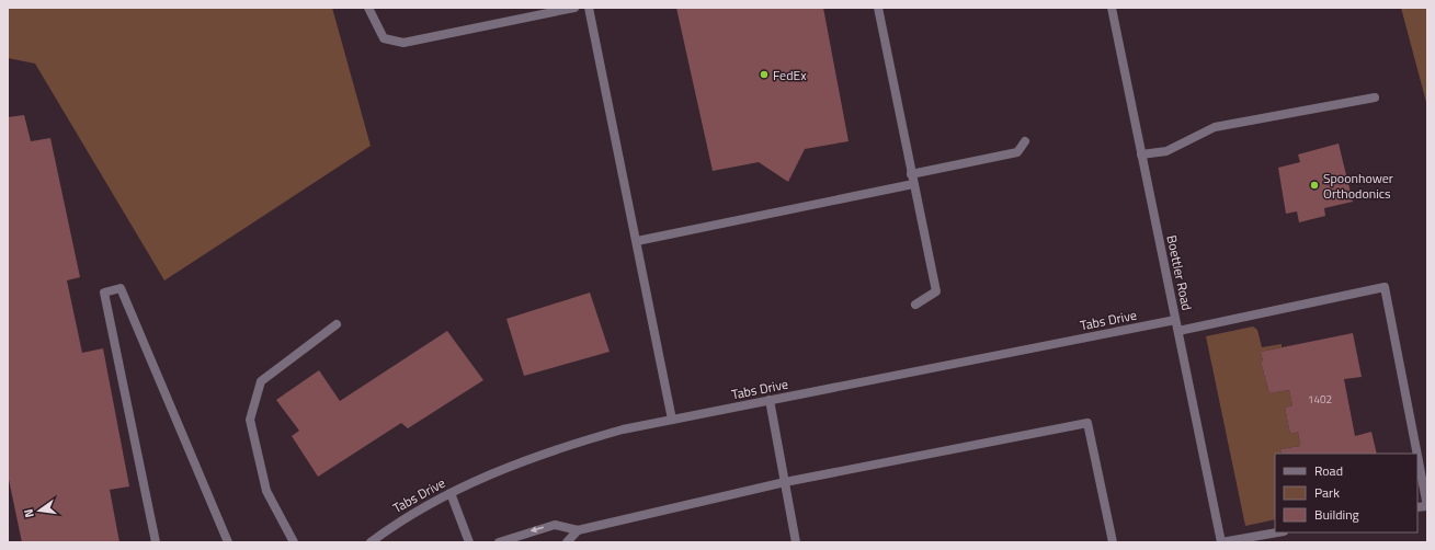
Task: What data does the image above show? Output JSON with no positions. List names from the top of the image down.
{
  "streets": {
    "street": ["Boettler Road", "Tabs Drive"]
  },
  "crossings": [
    ["Boettler Road", "Tabs Drive"]
  ],
  "places": ["FedEx", "Spoonhower Orthodonics"],
  "house_numbers": ["1402"],
  "legend": ["Road", "Park", "Building"],
  "north": "left"
}
